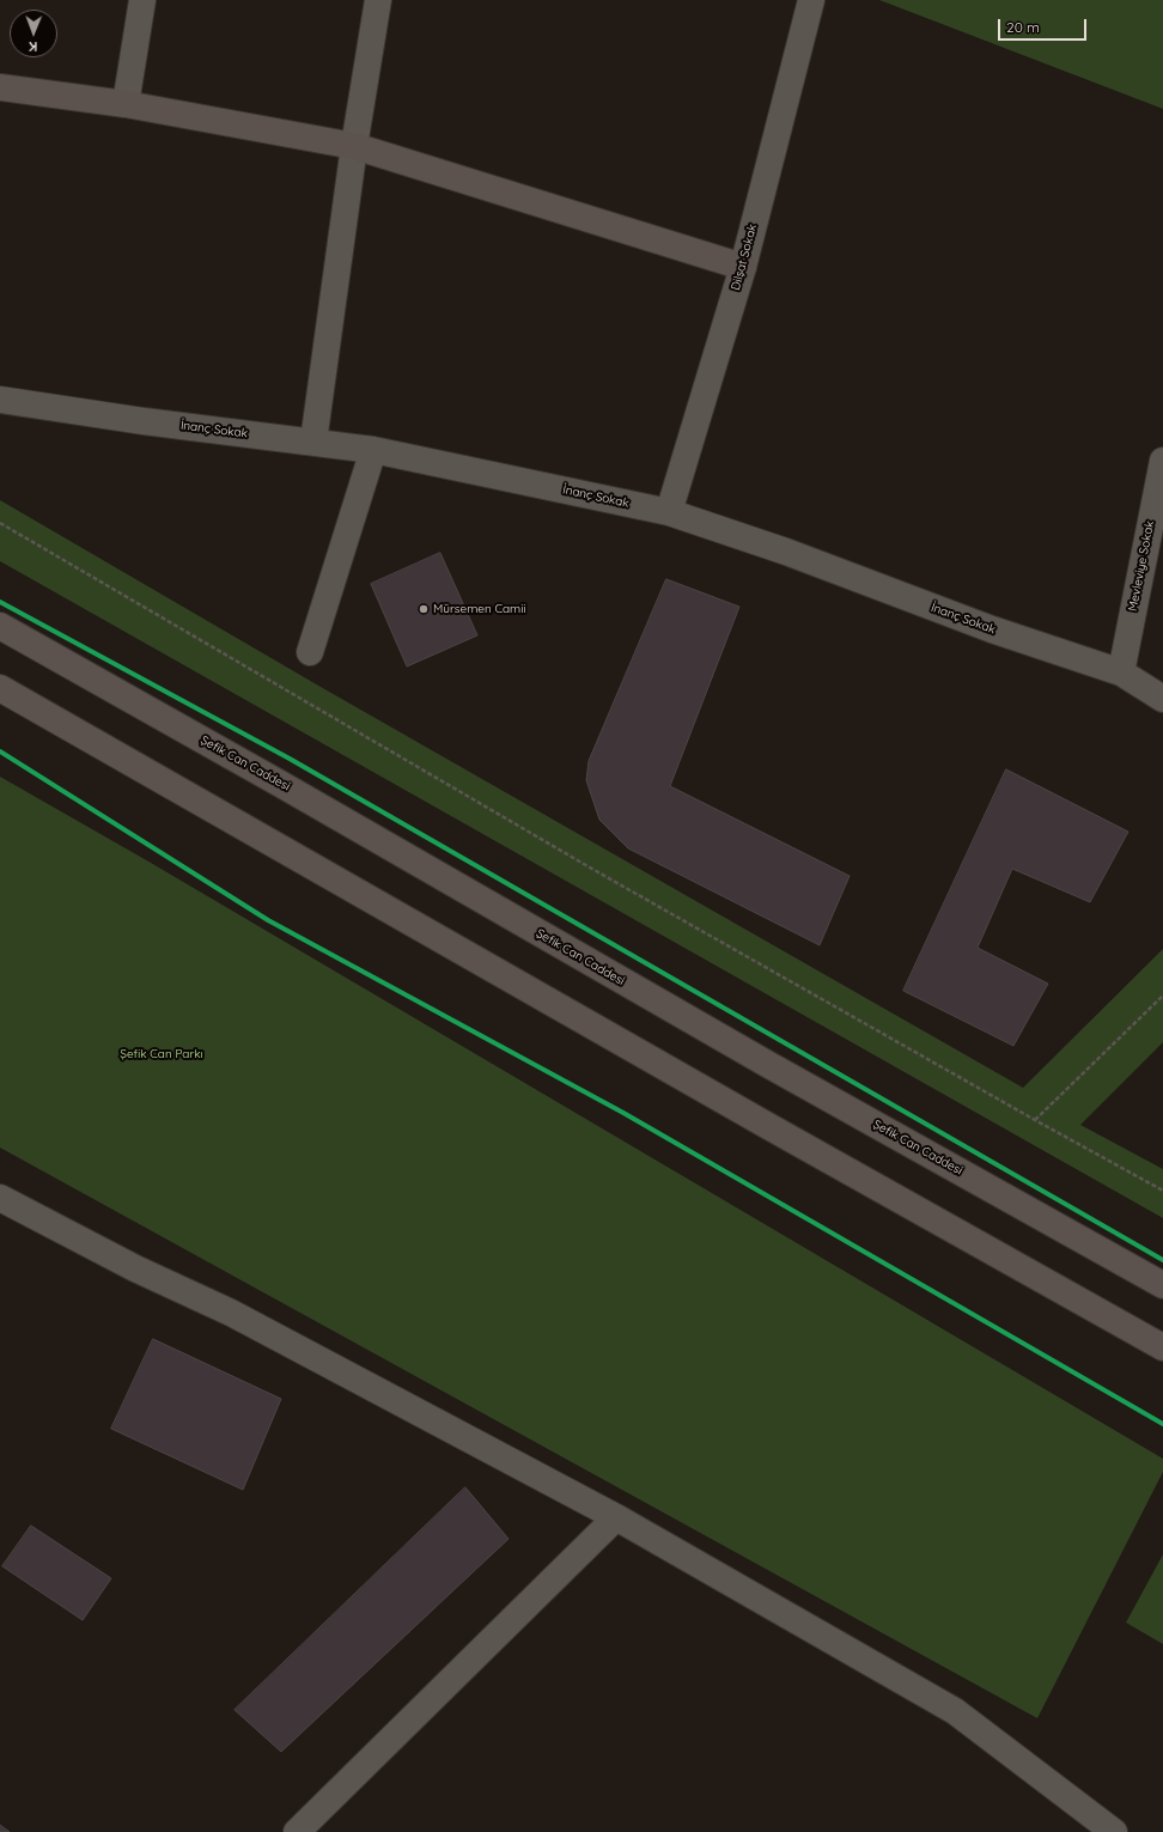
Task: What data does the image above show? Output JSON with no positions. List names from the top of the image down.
{
  "streets": {
    "main road": ["Şefik Can Caddesi"],
    "street": ["Dilşat Sokak", "İnanç Sokak", "Mevleviye Sokak"]
  },
  "crossings": [
    ["Dilşat Sokak", "İnanç Sokak"],
    ["İnanç Sokak", "Mevleviye Sokak"]
  ],
  "parks": ["Şefik Can Parkı"],
  "places": ["Mürsemen Camii"],
  "scale_bar": "20 m",
  "north": "bottom"
}
